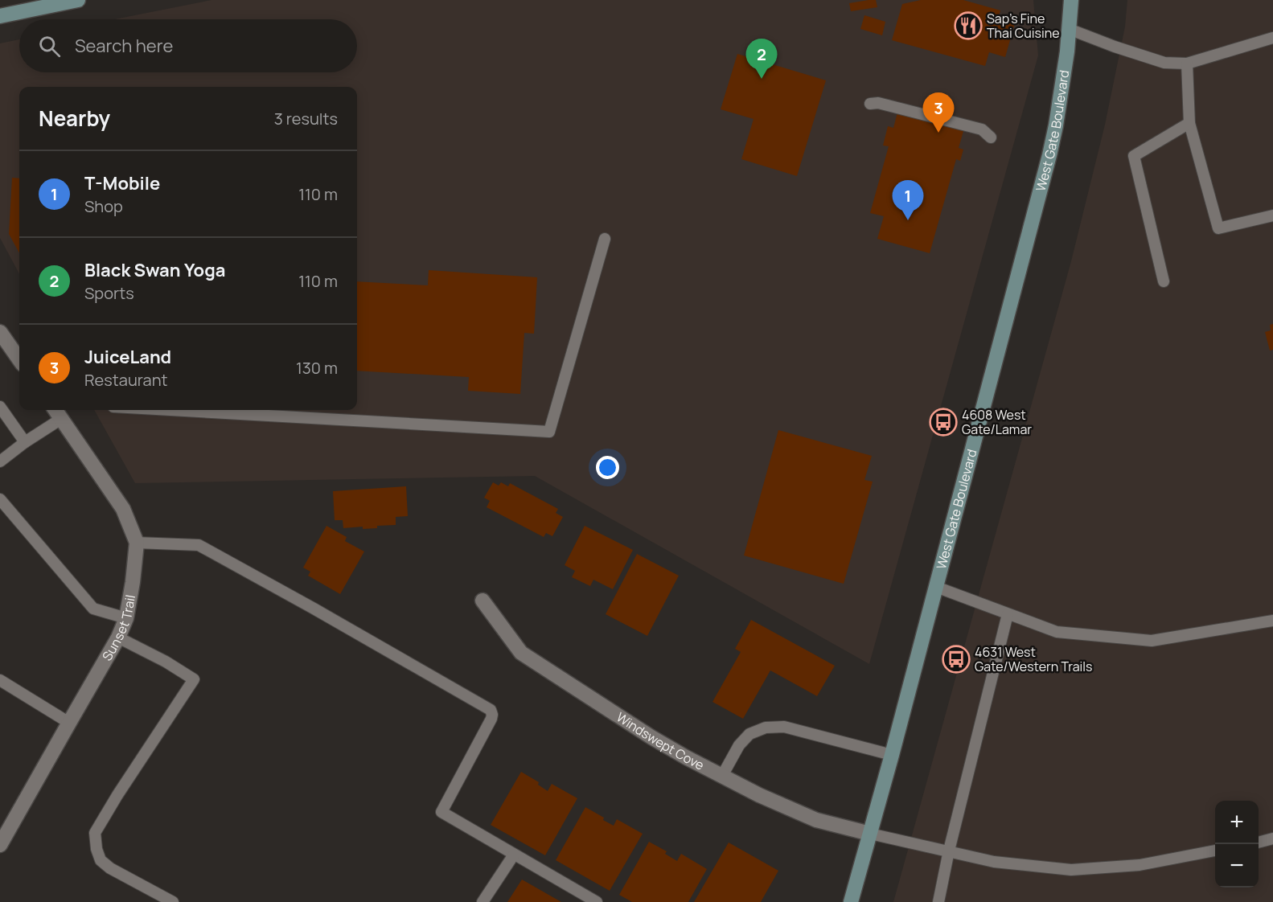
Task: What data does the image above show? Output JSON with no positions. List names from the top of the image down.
{
  "streets": {
    "main road": ["West Gate Boulevard"],
    "street": ["Sunset Trail", "Windswept Cove"]
  },
  "crossings": [
    ["West Gate Boulevard", "Windswept Cove"]
  ],
  "places": {
    "restaurant": ["Sap's Fine Thai Cuisine"],
    "bus stop": ["4608 West Gate/Lamar", "4631 West Gate/Western Trails"]
  },
  "page": {
    "search": "Search here",
    "pins": ["2", "3", "1"],
    "heading": ["Nearby", "3 results"],
    "list": [
      {
        "mark": "1",
        "name": "T-Mobile",
        "note": "Shop",
        "value": "110 m"
      },
      {
        "mark": "2",
        "name": "Black Swan Yoga",
        "note": "Sports",
        "value": "110 m"
      },
      {
        "mark": "3",
        "name": "JuiceLand",
        "note": "Restaurant",
        "value": "130 m"
      }
    ],
    "map_buttons": ["+", "−"]
  }
}
